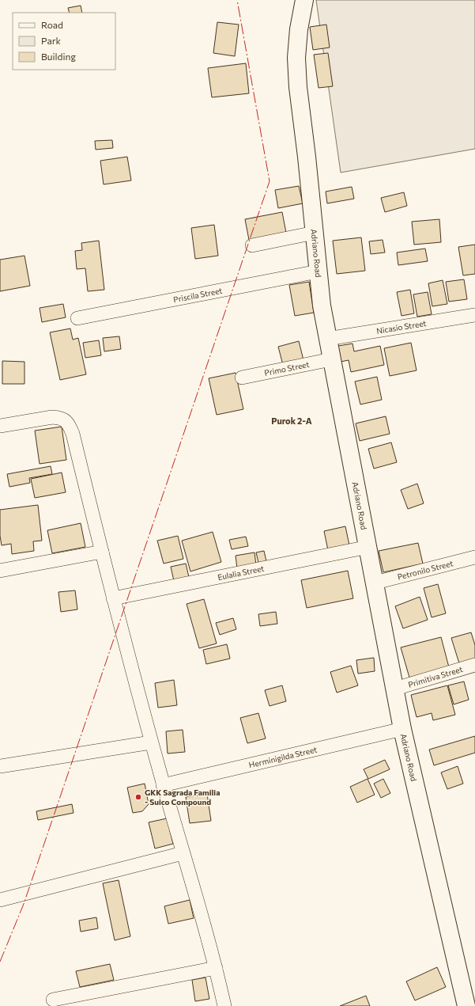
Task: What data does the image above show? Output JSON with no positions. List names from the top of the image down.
{
  "streets": {
    "street": [
      "Adriano Road",
      "Priscila Street",
      "Nicasio Street",
      "Primo Street",
      "Petronilo Street",
      "Eulalia Street",
      "Primitiva Street",
      "Herminigilda Street"
    ]
  },
  "crossings": [
    ["Adriano Road", "Priscila Street"],
    ["Adriano Road", "Nicasio Street"],
    ["Adriano Road", "Primo Street"],
    ["Adriano Road", "Petronilo Street"],
    ["Adriano Road", "Eulalia Street"],
    ["Adriano Road", "Primitiva Street"],
    ["Adriano Road", "Herminigilda Street"]
  ],
  "districts": ["Purok 2-A"],
  "places": ["GKK Sagrada Familia - Suico Compound"],
  "legend": ["Road", "Park", "Building"]
}
